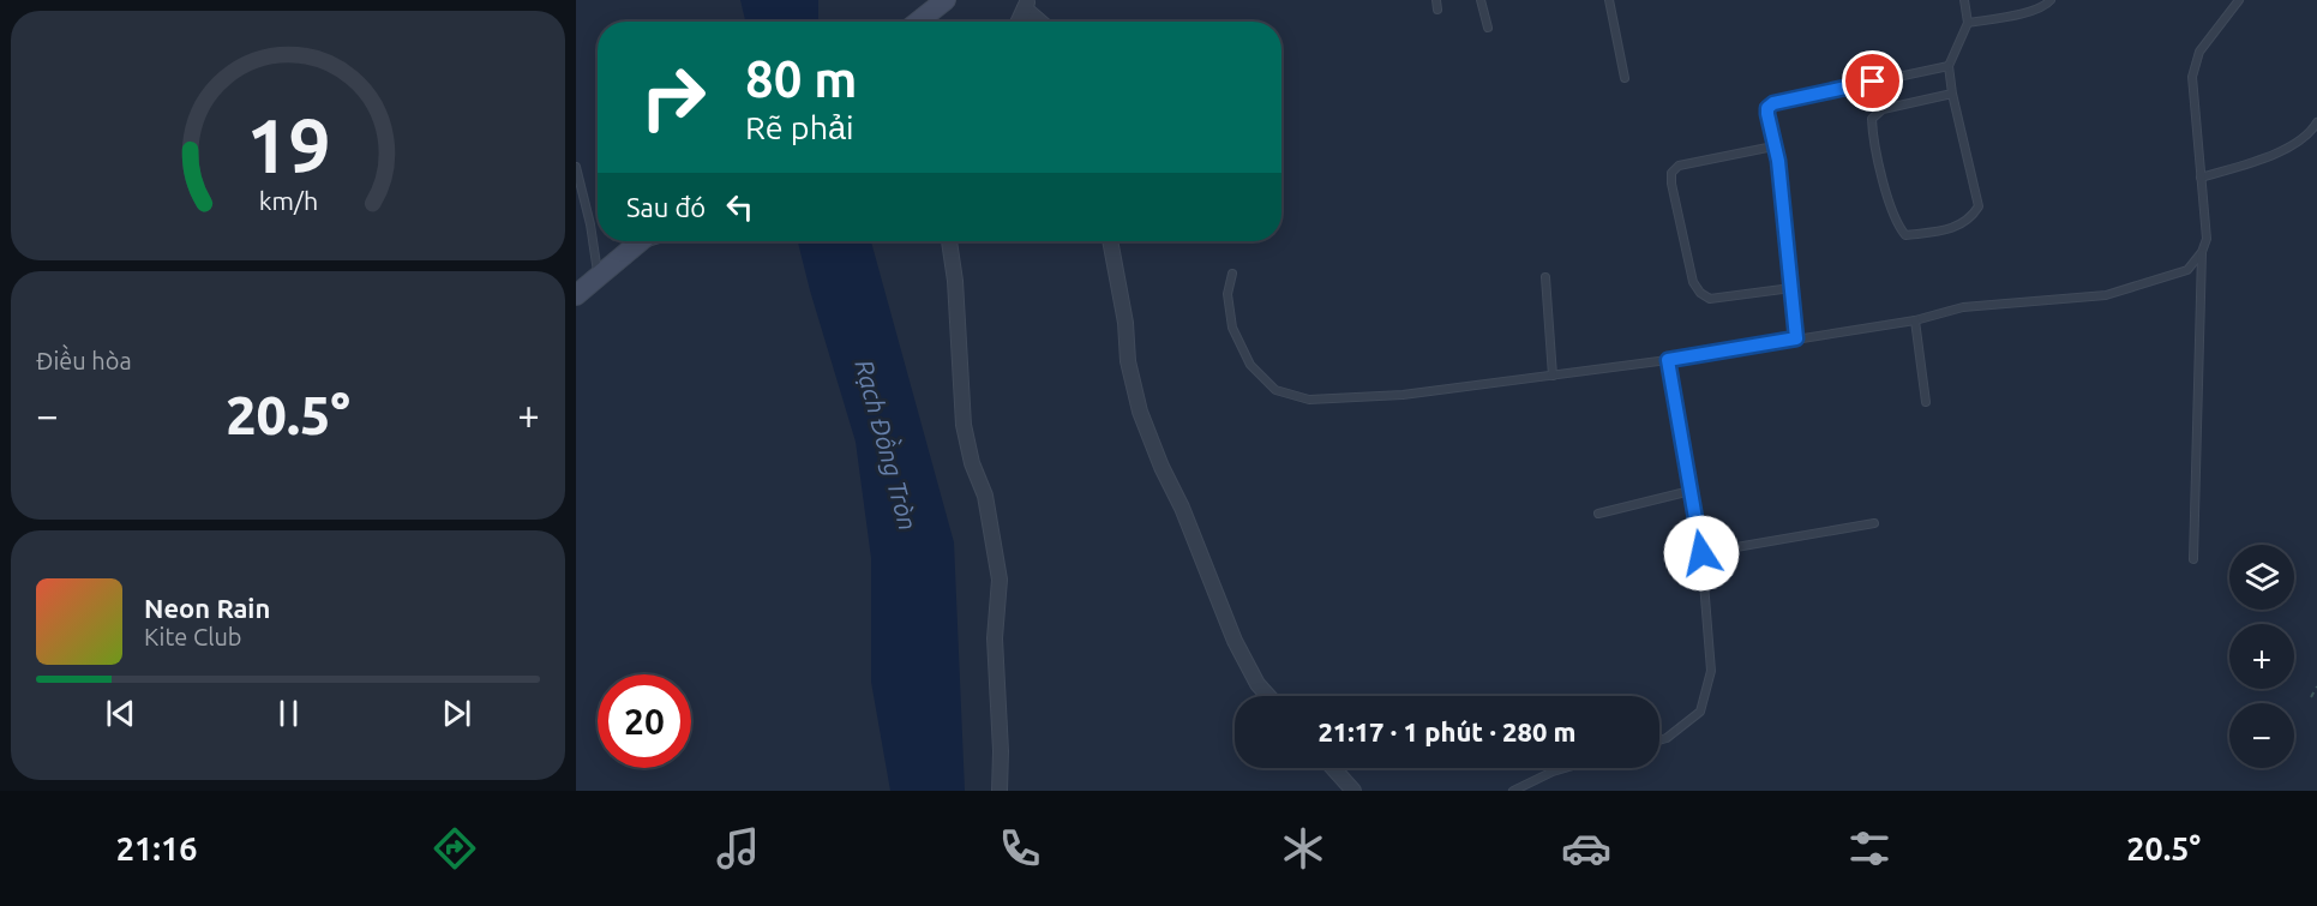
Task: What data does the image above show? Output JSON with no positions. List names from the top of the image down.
{
  "water": ["Rạch Đồng Tròn"],
  "page": {
    "turn": ["80 m", "Rẽ phải"],
    "then": "Sau đó",
    "tile": "Điều hòa",
    "heat": ["−", "20.5°", "+"],
    "map_buttons": ["+", "−"],
    "song": ["Neon Rain", "Kite Club"],
    "limit": "20",
    "trip": "21:17 · 1 phút · 280 m",
    "tabs": ["21:16", "20.5°"],
    "gauge": ["19", "km/h"]
  }
}
